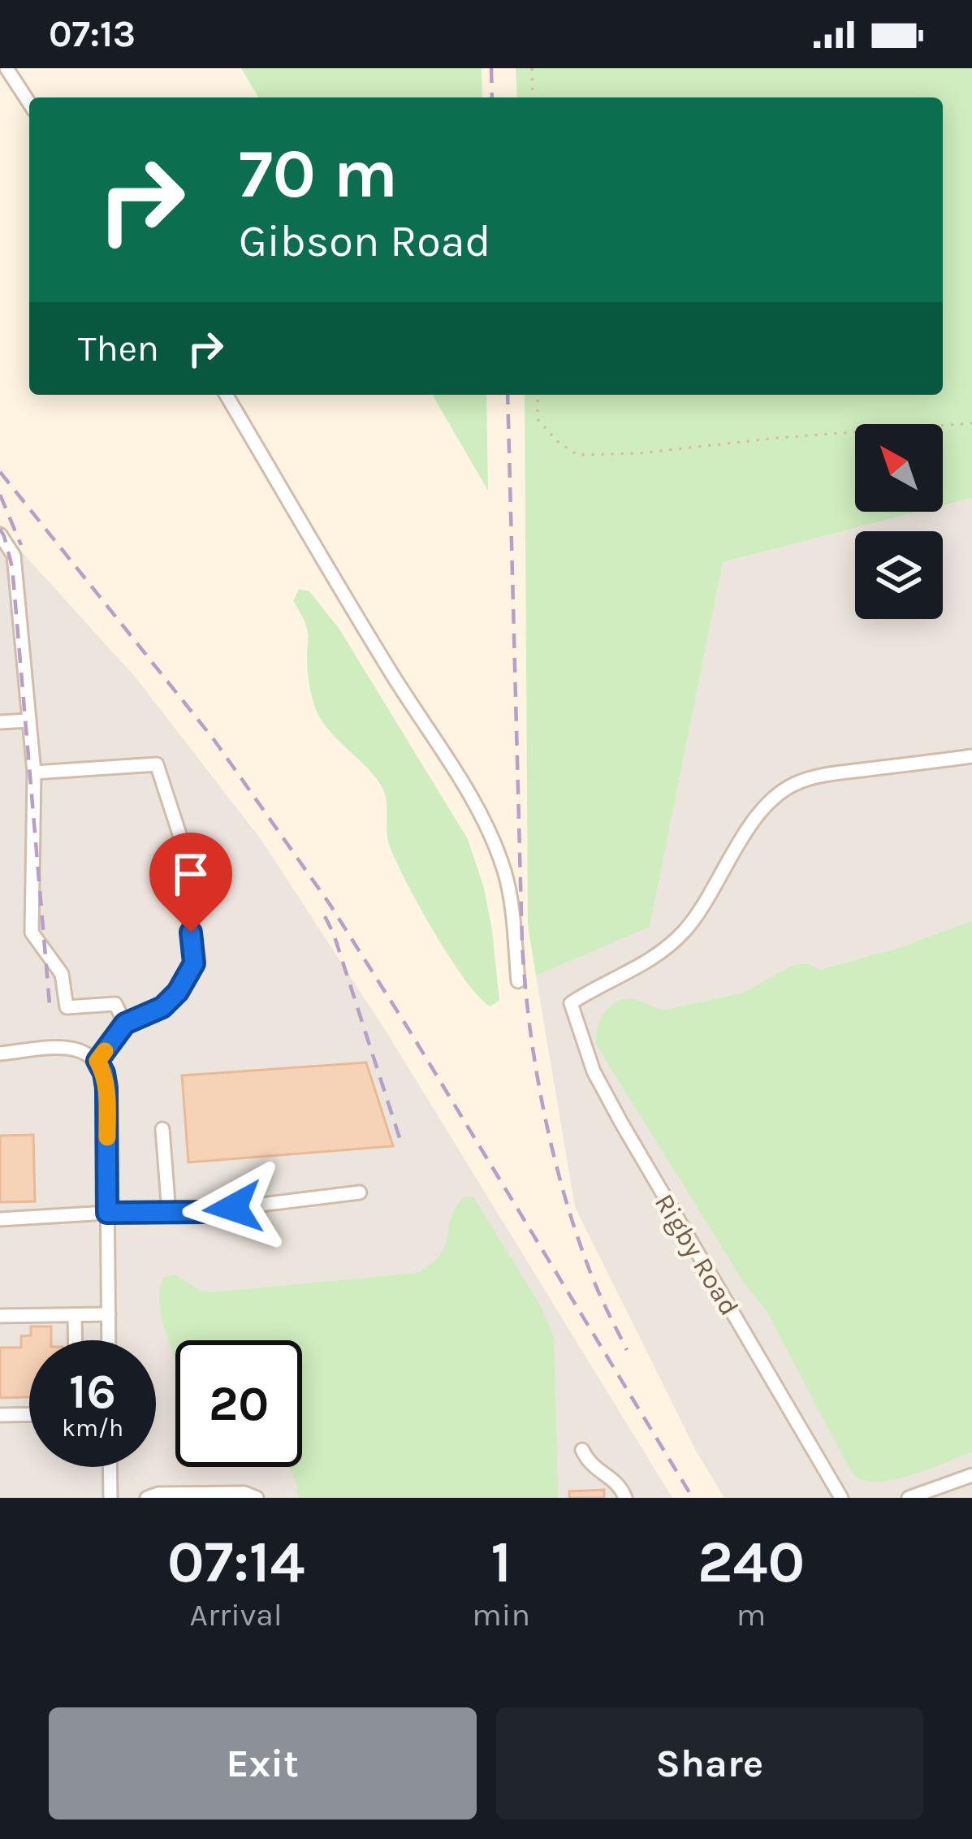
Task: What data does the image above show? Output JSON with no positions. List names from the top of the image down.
{
  "streets": {
    "street": ["Rigby Road"]
  },
  "north": "top left",
  "page": {
    "status": "07:13",
    "turn": ["70 m", "Gibson Road"],
    "then": "Then",
    "speed": "16 km/h",
    "limit": "20",
    "eta": [
      "07:14",
      "Arrival",
      "1",
      "min",
      "240",
      "m"
    ],
    "buttons": ["Exit", "Share"]
  }
}
